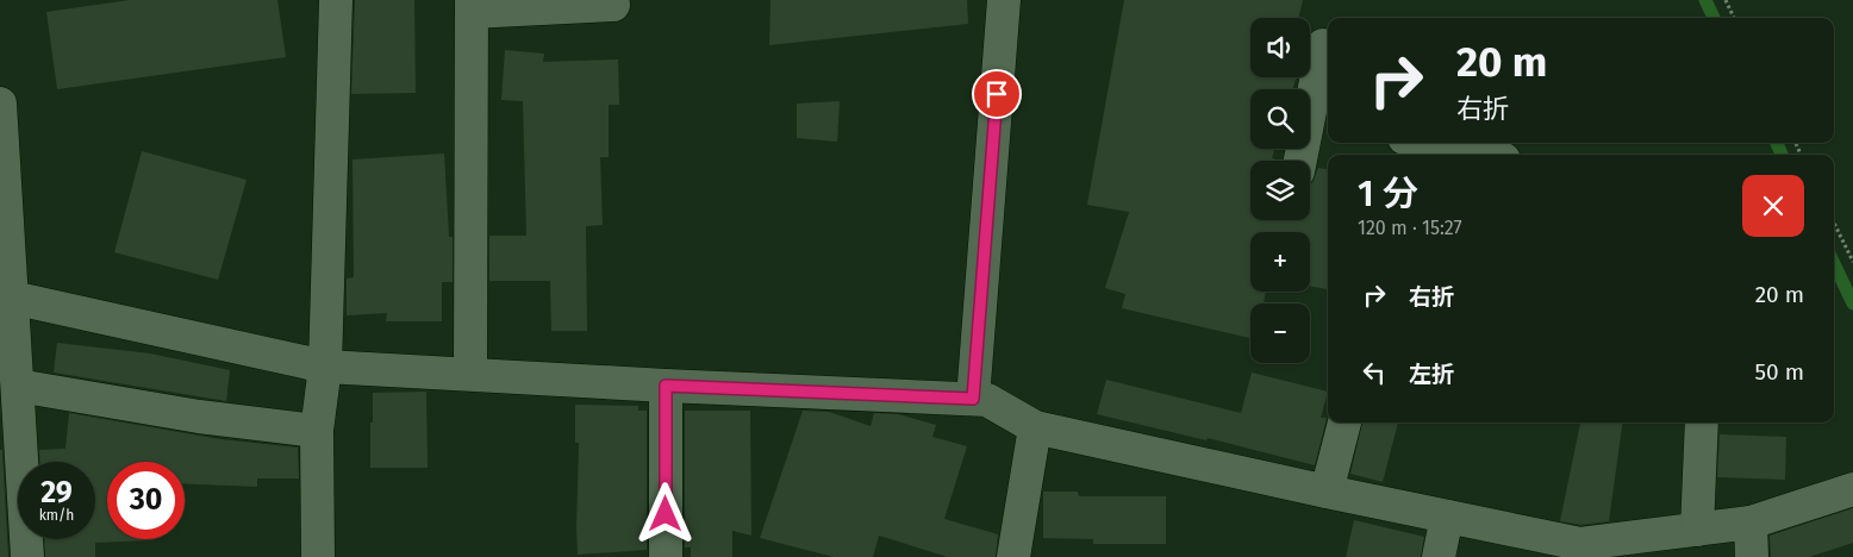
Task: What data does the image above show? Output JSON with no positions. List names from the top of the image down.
{
  "page": {
    "map_buttons": ["+", "−"],
    "turn": ["20 m", "右折"],
    "heading": ["1 分", "120 m · 15:27"],
    "list": [
      {
        "name": "右折",
        "value": "20 m"
      },
      {
        "name": "左折",
        "value": "50 m"
      }
    ],
    "speed": "29 km/h",
    "limit": "30"
  }
}
